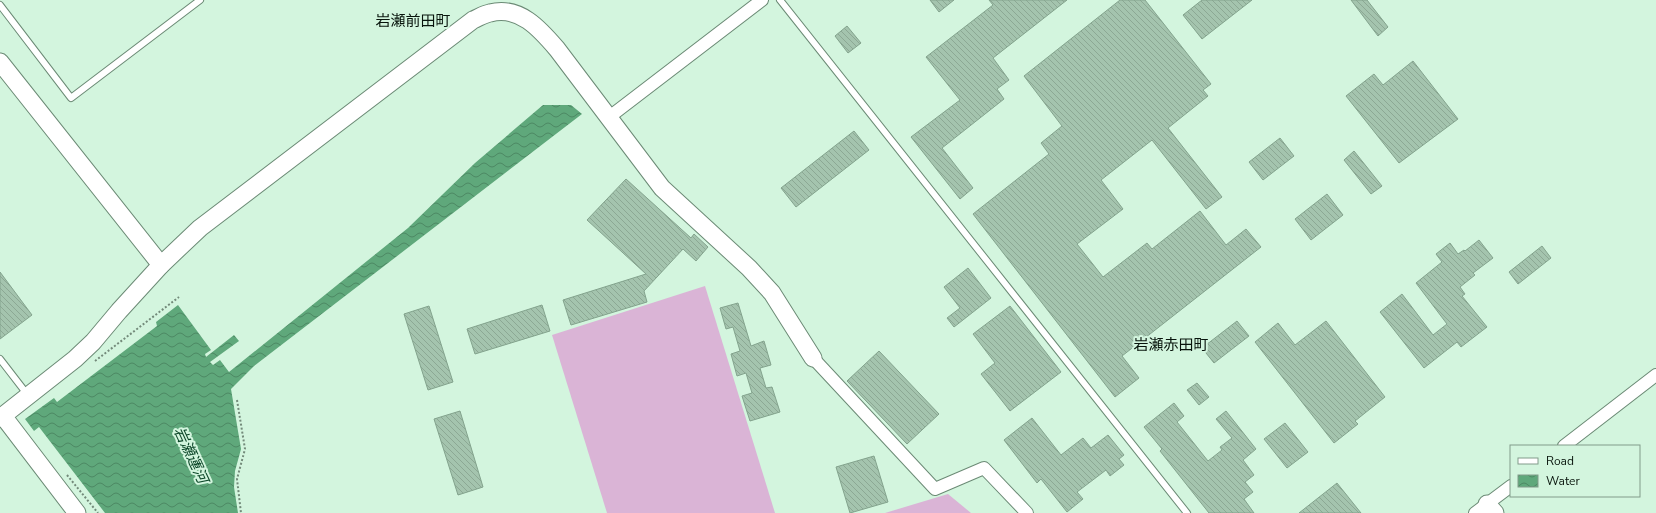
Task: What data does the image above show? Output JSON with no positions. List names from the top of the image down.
{
  "districts": ["岩瀬前田町", "岩瀬赤田町"],
  "water": ["岩瀬運河"],
  "legend": ["Road", "Water"]
}
